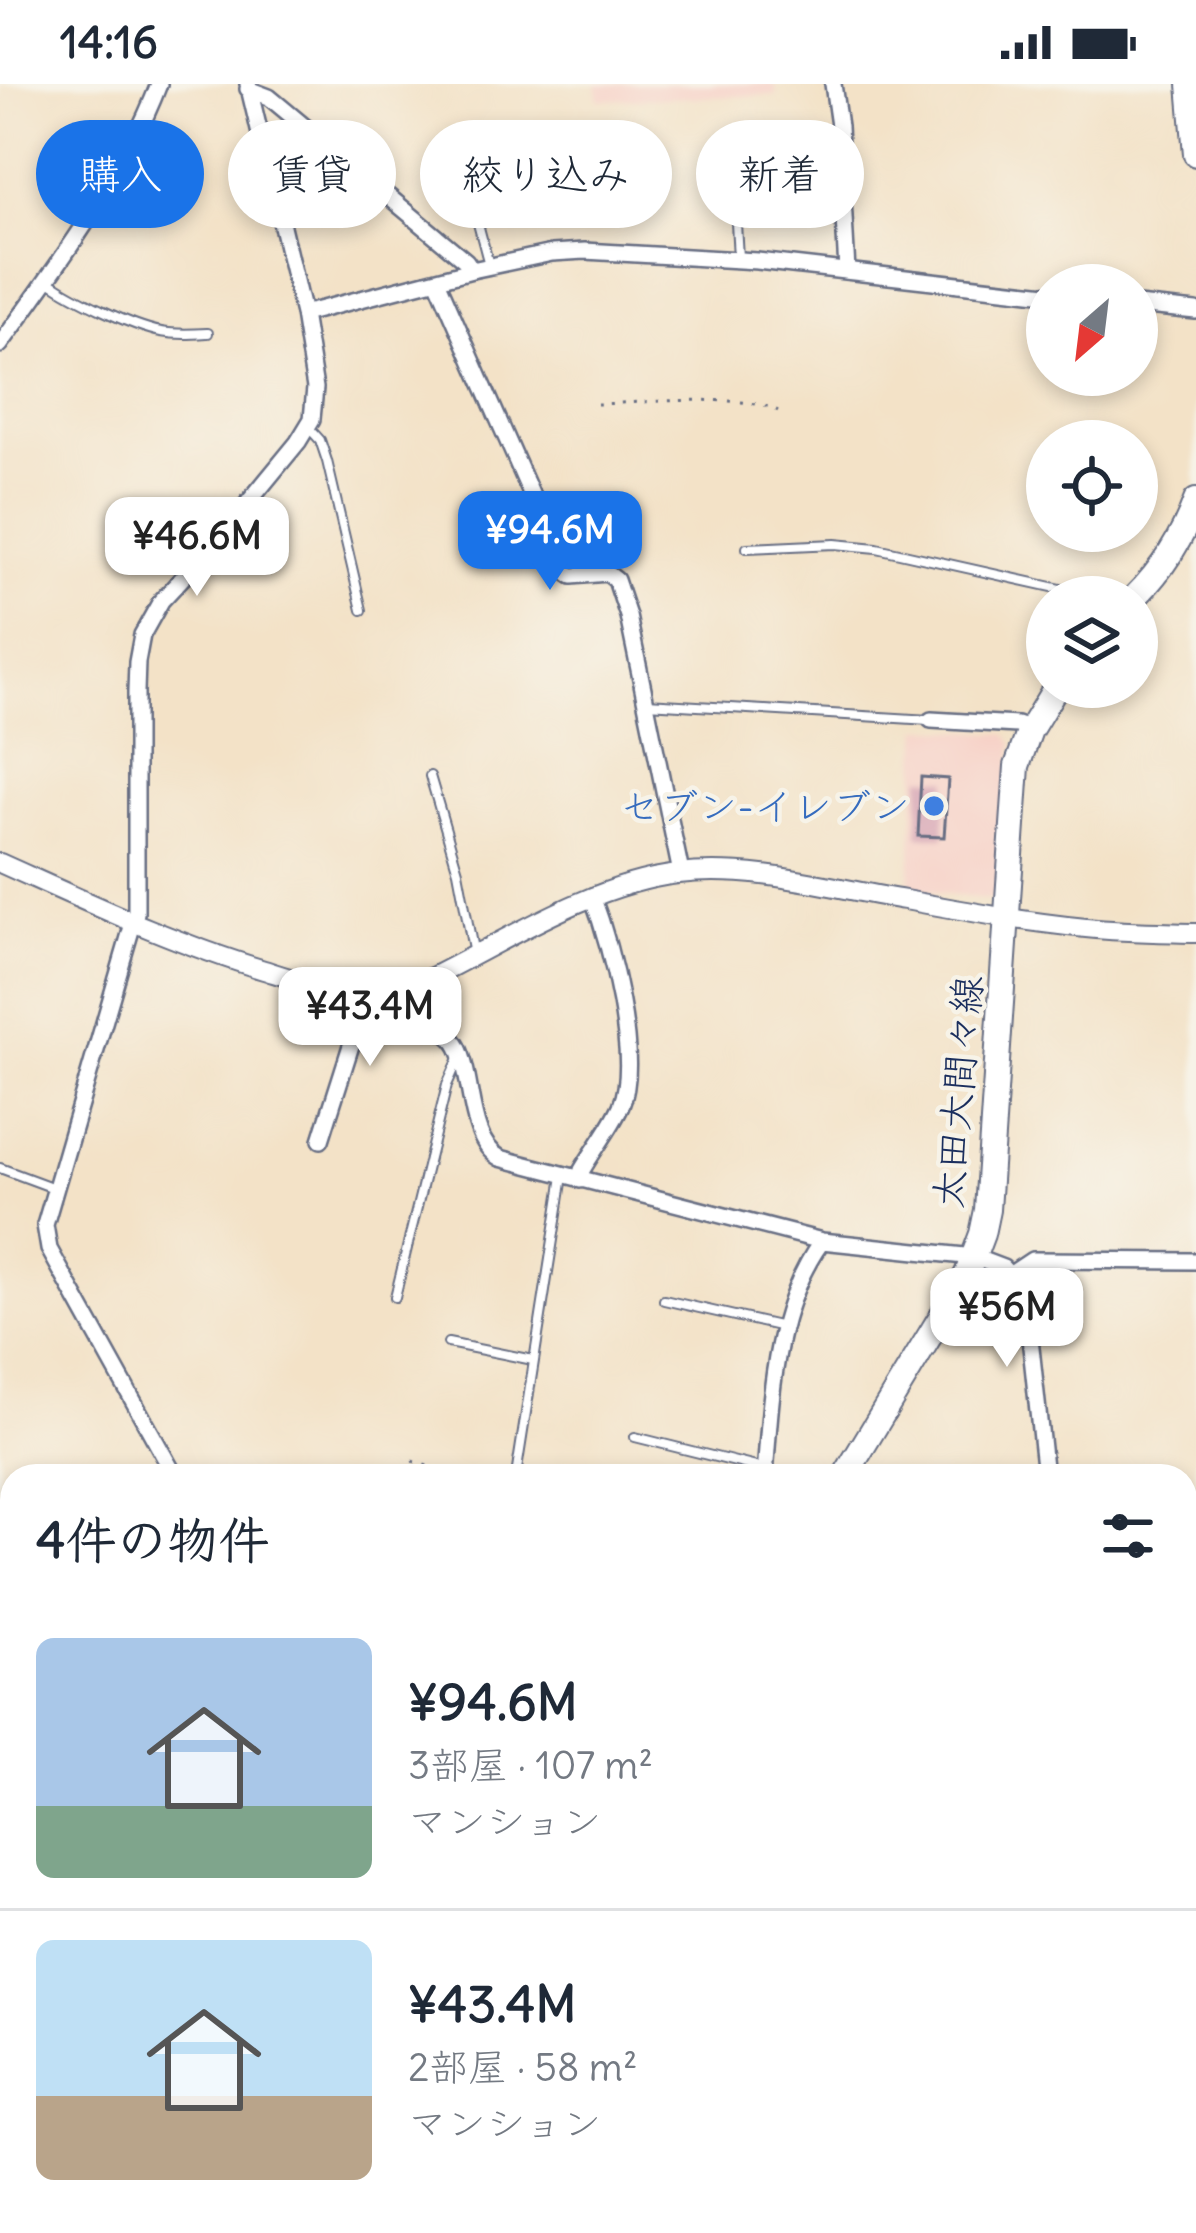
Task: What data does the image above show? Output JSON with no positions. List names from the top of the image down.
{
  "streets": {
    "main road": ["太田大間々線"]
  },
  "places": ["セブン-イレブン"],
  "north": "bottom left",
  "page": {
    "status": "14:16",
    "chip": [
      "購入",
      "賃貸",
      "絞り込み",
      "新着"
    ],
    "price": [
      "¥94.6M",
      "¥46.6M",
      "¥43.4M",
      "¥56M"
    ],
    "heading": "4件の物件",
    "list": [
      {
        "name": "¥94.6M",
        "note": "3部屋 · 107 m² · マンション"
      },
      {
        "name": "¥43.4M",
        "note": "2部屋 · 58 m² · マンション"
      }
    ]
  }
}
